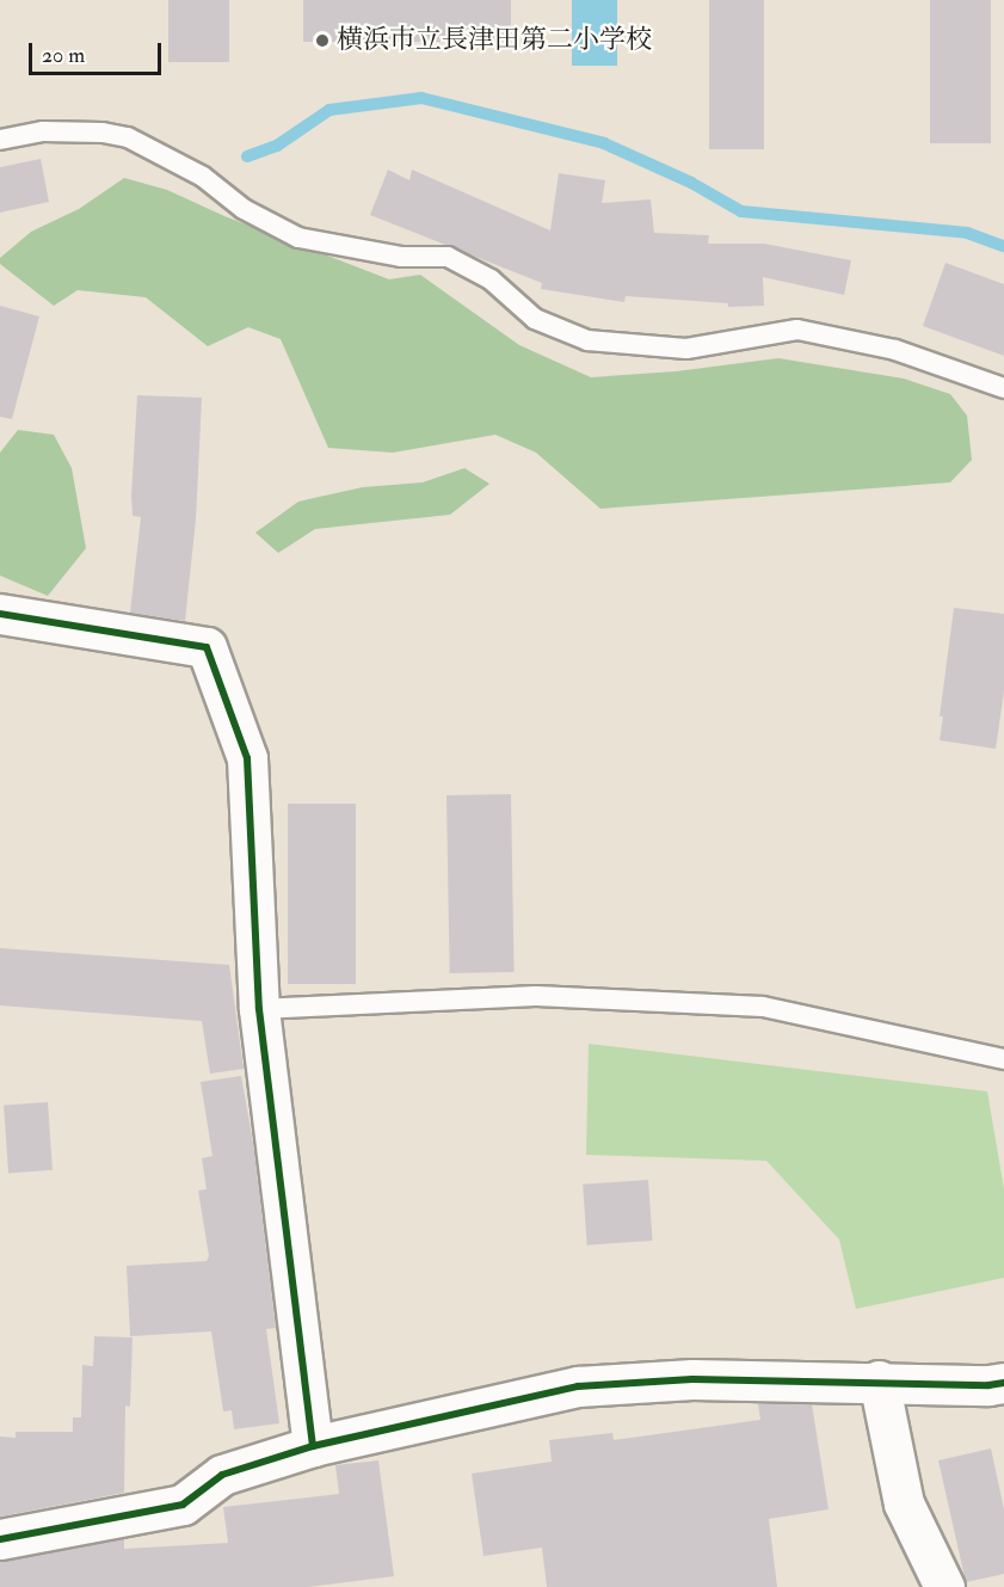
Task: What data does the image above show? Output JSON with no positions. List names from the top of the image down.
{
  "places": ["横浜市立長津田第二小学校"],
  "scale_bar": "20 m"
}
